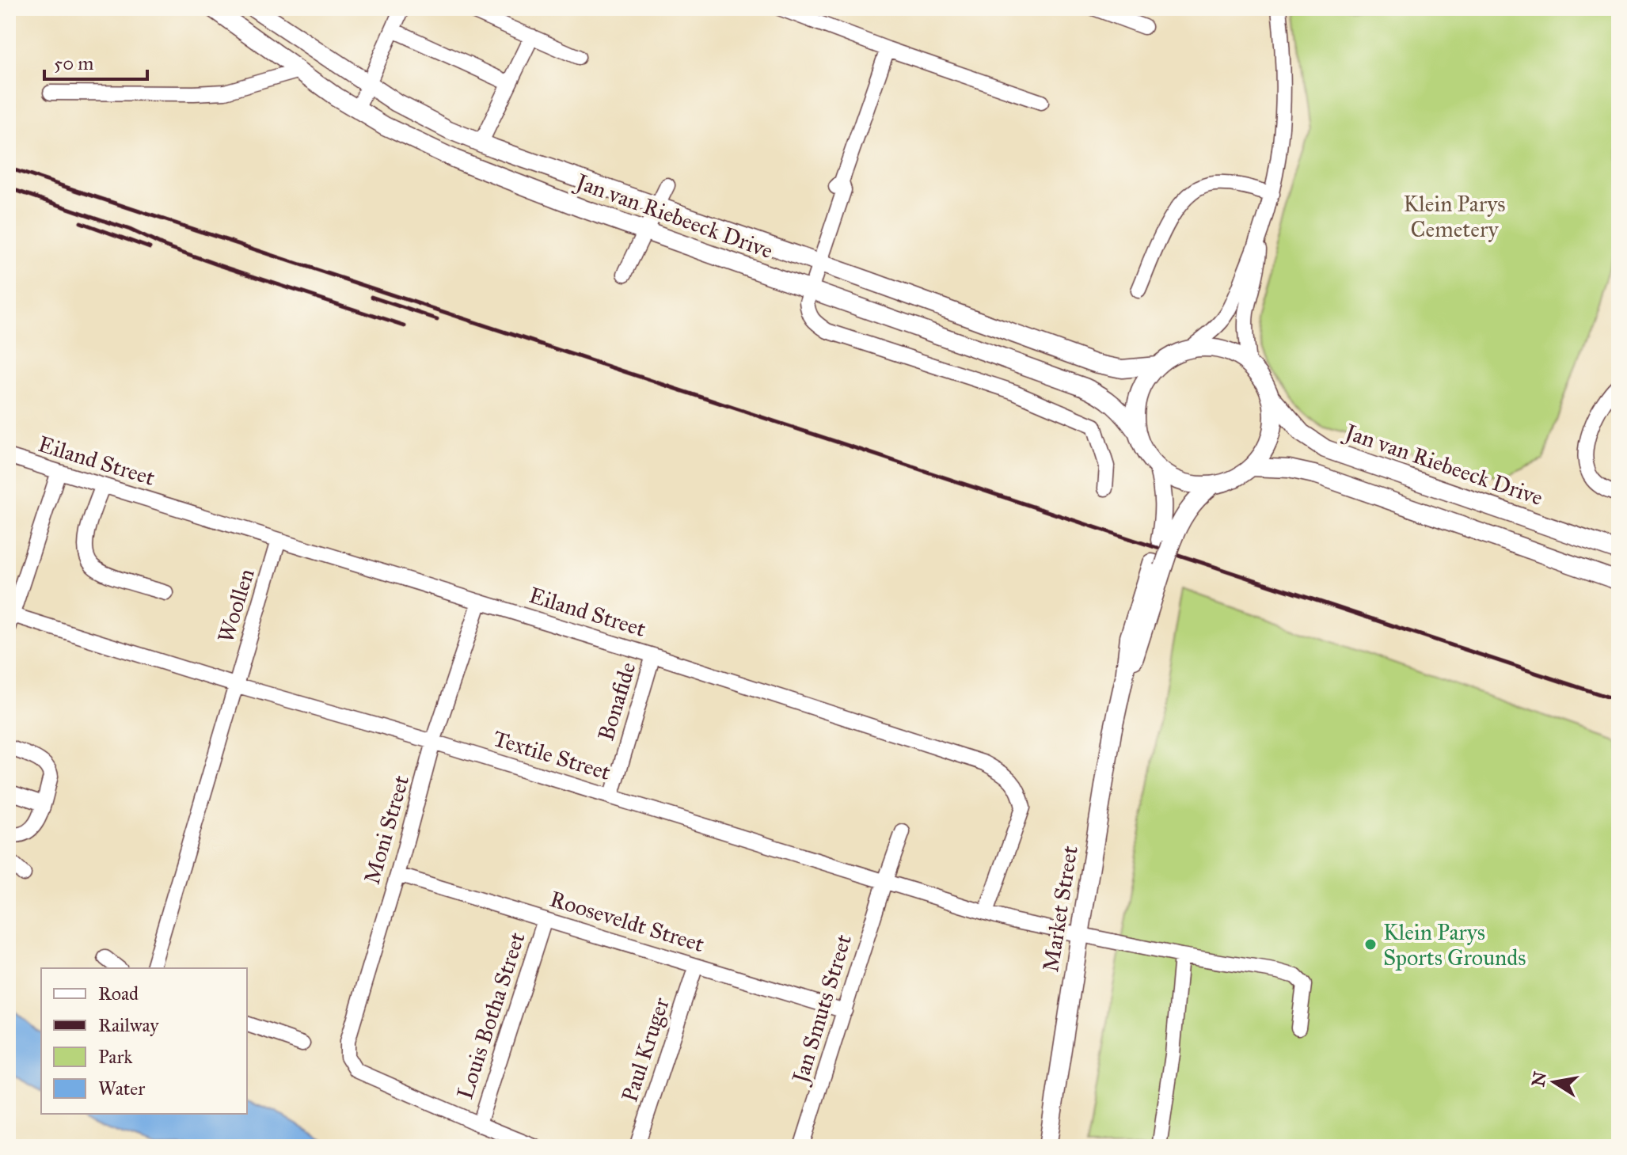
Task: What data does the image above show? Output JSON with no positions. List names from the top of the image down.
{
  "streets": {
    "main road": ["Jan van Riebeeck Drive", "Market Street"],
    "street": [
      "Eiland Street",
      "Woollen",
      "Bonafide",
      "Textile Street",
      "Moni Street",
      "Rooseveldt Street",
      "Jan Smuts Street",
      "Louis Botha Street",
      "Paul Kruger"
    ]
  },
  "crossings": [
    ["Jan van Riebeeck Drive", "Market Street"],
    ["Eiland Street", "Woollen"],
    ["Eiland Street", "Bonafide"],
    ["Eiland Street", "Textile Street"],
    ["Eiland Street", "Moni Street"],
    ["Woollen", "Textile Street"],
    ["Bonafide", "Textile Street"],
    ["Textile Street", "Moni Street"],
    ["Textile Street", "Market Street"],
    ["Textile Street", "Jan Smuts Street"],
    ["Moni Street", "Rooseveldt Street"],
    ["Moni Street", "Louis Botha Street"],
    ["Rooseveldt Street", "Jan Smuts Street"],
    ["Rooseveldt Street", "Louis Botha Street"],
    ["Rooseveldt Street", "Paul Kruger"]
  ],
  "parks": ["Klein Parys Cemetery"],
  "places": ["Klein Parys Sports Grounds"],
  "legend": [
    "Road",
    "Railway",
    "Park",
    "Water"
  ],
  "scale_bar": "50 m",
  "north": "left"
}
